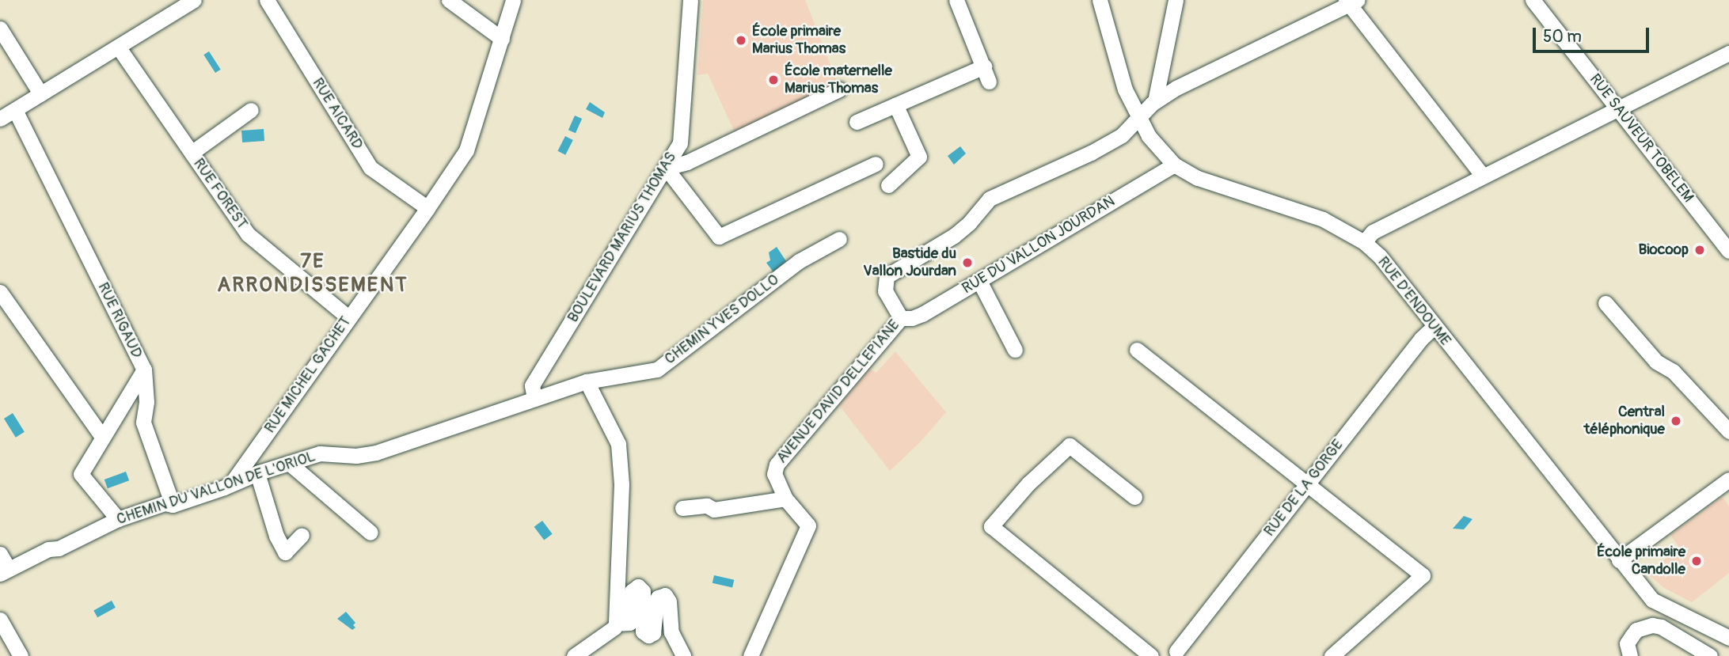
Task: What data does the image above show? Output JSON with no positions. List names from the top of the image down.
{
  "streets": {
    "street": [
      "RUE AICARD",
      "RUE SAUVEUR TOBELEM",
      "RUE FOREST",
      "BOULEVARD MARIUS THOMAS",
      "RUE DU VALLON JOURDAN",
      "RUE D'ENDOUME",
      "CHEMIN YVES DOLLO",
      "RUE RIGAUD",
      "RUE MICHEL GACHET",
      "AVENUE DAVID DELLEPIANE",
      "CHEMIN DU VALLON DE L'ORIOL",
      "RUE DE LA GORGE"
    ]
  },
  "crossings": [
    ["RUE AICARD", "RUE MICHEL GACHET"],
    ["RUE FOREST", "RUE MICHEL GACHET"],
    ["BOULEVARD MARIUS THOMAS", "CHEMIN YVES DOLLO"],
    ["BOULEVARD MARIUS THOMAS", "CHEMIN DU VALLON DE L'ORIOL"],
    ["RUE DU VALLON JOURDAN", "RUE D'ENDOUME"],
    ["RUE DU VALLON JOURDAN", "AVENUE DAVID DELLEPIANE"],
    ["RUE D'ENDOUME", "AVENUE DAVID DELLEPIANE"],
    ["RUE D'ENDOUME", "RUE DE LA GORGE"],
    ["CHEMIN YVES DOLLO", "CHEMIN DU VALLON DE L'ORIOL"],
    ["RUE RIGAUD", "CHEMIN DU VALLON DE L'ORIOL"],
    ["RUE MICHEL GACHET", "CHEMIN DU VALLON DE L'ORIOL"]
  ],
  "districts": ["7E ARRONDISSEMENT"],
  "places": [
    "École primaire Marius Thomas",
    "École maternelle Marius Thomas",
    "Biocoop",
    "Bastide du Vallon Jourdan",
    "Central téléphonique",
    "École primaire Candolle"
  ],
  "scale_bar": "50 m"
}
